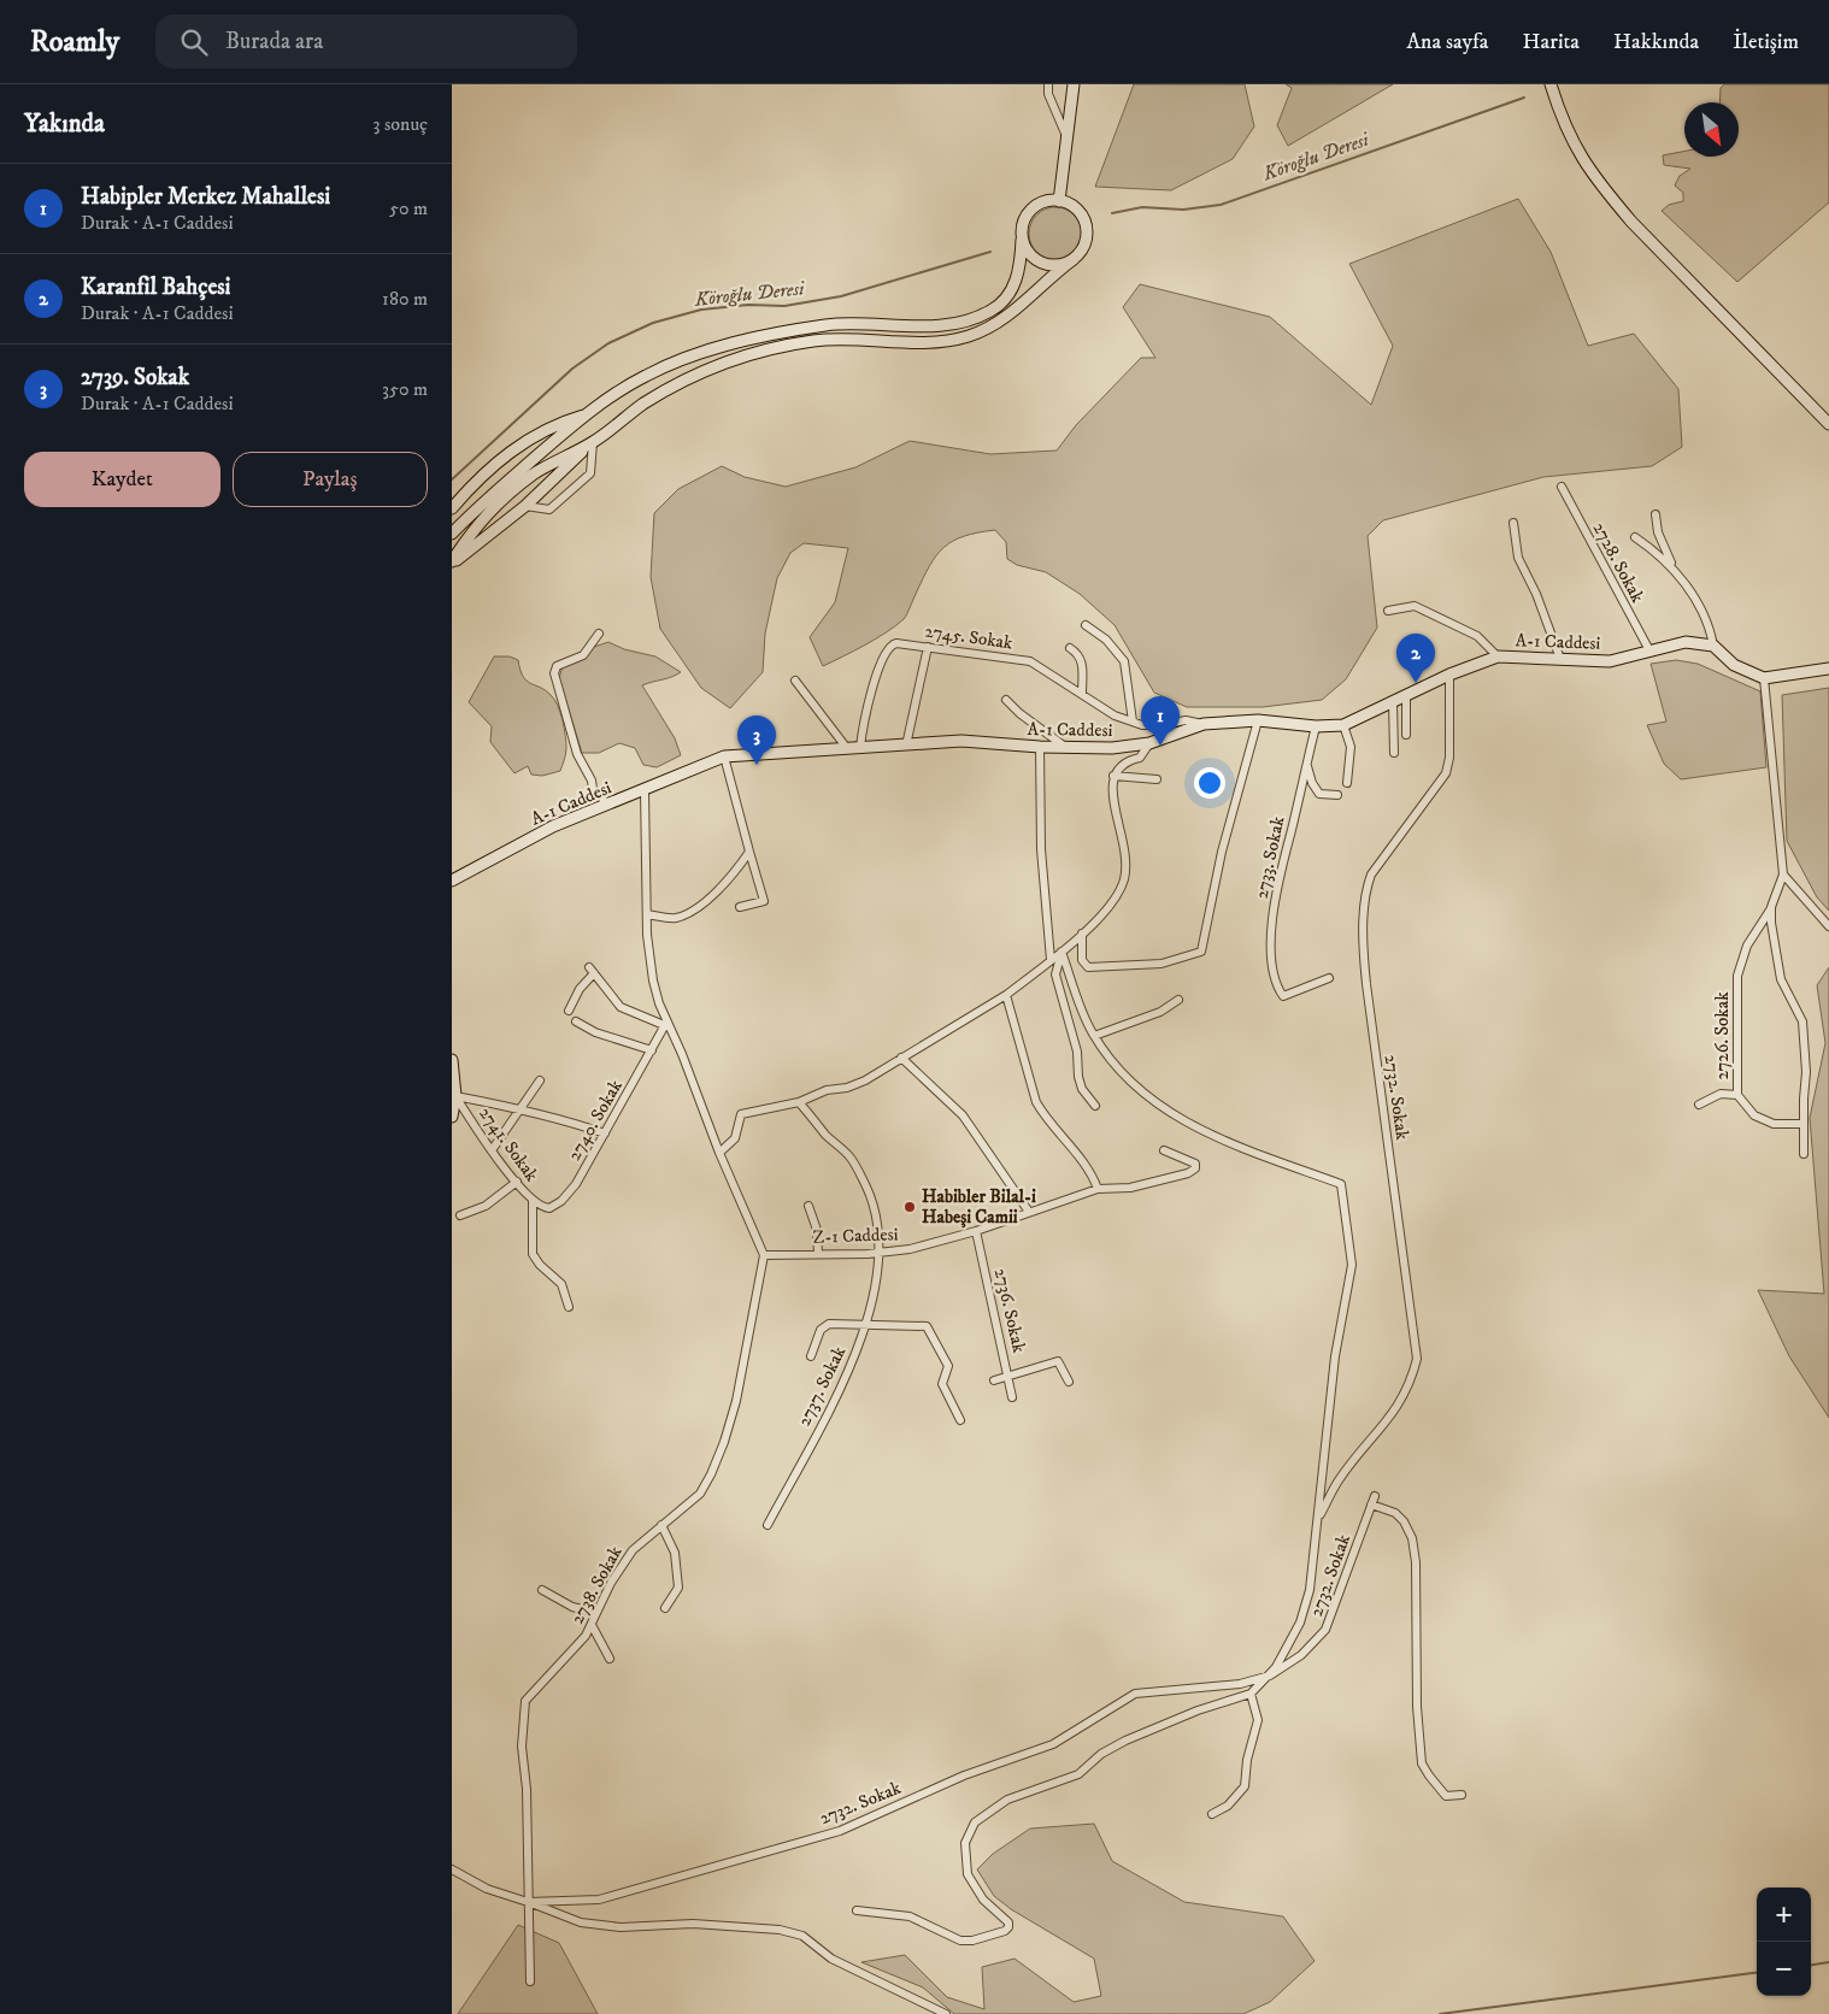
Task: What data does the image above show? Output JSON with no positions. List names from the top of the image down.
{
  "streets": {
    "main road": ["A-1 Caddesi"],
    "street": [
      "2728. Sokak",
      "2745. Sokak",
      "2733. Sokak",
      "2726. Sokak",
      "2732. Sokak",
      "2740. Sokak",
      "2741. Sokak",
      "Z-1 Caddesi",
      "2736. Sokak",
      "2737. Sokak",
      "2738. Sokak"
    ]
  },
  "crossings": [
    ["2728. Sokak", "A-1 Caddesi"],
    ["2745. Sokak", "A-1 Caddesi"],
    ["A-1 Caddesi", "2733. Sokak"],
    ["A-1 Caddesi", "2732. Sokak"],
    ["2732. Sokak", "2738. Sokak"],
    ["2740. Sokak", "2741. Sokak"],
    ["Z-1 Caddesi", "2736. Sokak"],
    ["Z-1 Caddesi", "2737. Sokak"],
    ["Z-1 Caddesi", "2738. Sokak"]
  ],
  "water": ["Köroğlu Deresi"],
  "places": ["Habibler Bilal-i Habeşi Camii"],
  "north": "bottom right",
  "page": {
    "header": "Roamly",
    "search": "Burada ara",
    "nav": [
      "Ana sayfa",
      "Harita",
      "Hakkında",
      "İletişim"
    ],
    "heading": ["Yakında", "3 sonuç"],
    "list": [
      {
        "mark": "1",
        "name": "Habipler Merkez Mahallesi",
        "note": "Durak · A-1 Caddesi",
        "value": "50 m"
      },
      {
        "mark": "2",
        "name": "Karanfil Bahçesi",
        "note": "Durak · A-1 Caddesi",
        "value": "180 m"
      },
      {
        "mark": "3",
        "name": "2739. Sokak",
        "note": "Durak · A-1 Caddesi",
        "value": "350 m"
      }
    ],
    "buttons": ["Kaydet", "Paylaş"],
    "pins": ["2", "1", "3"],
    "map_buttons": ["+", "−"]
  }
}
